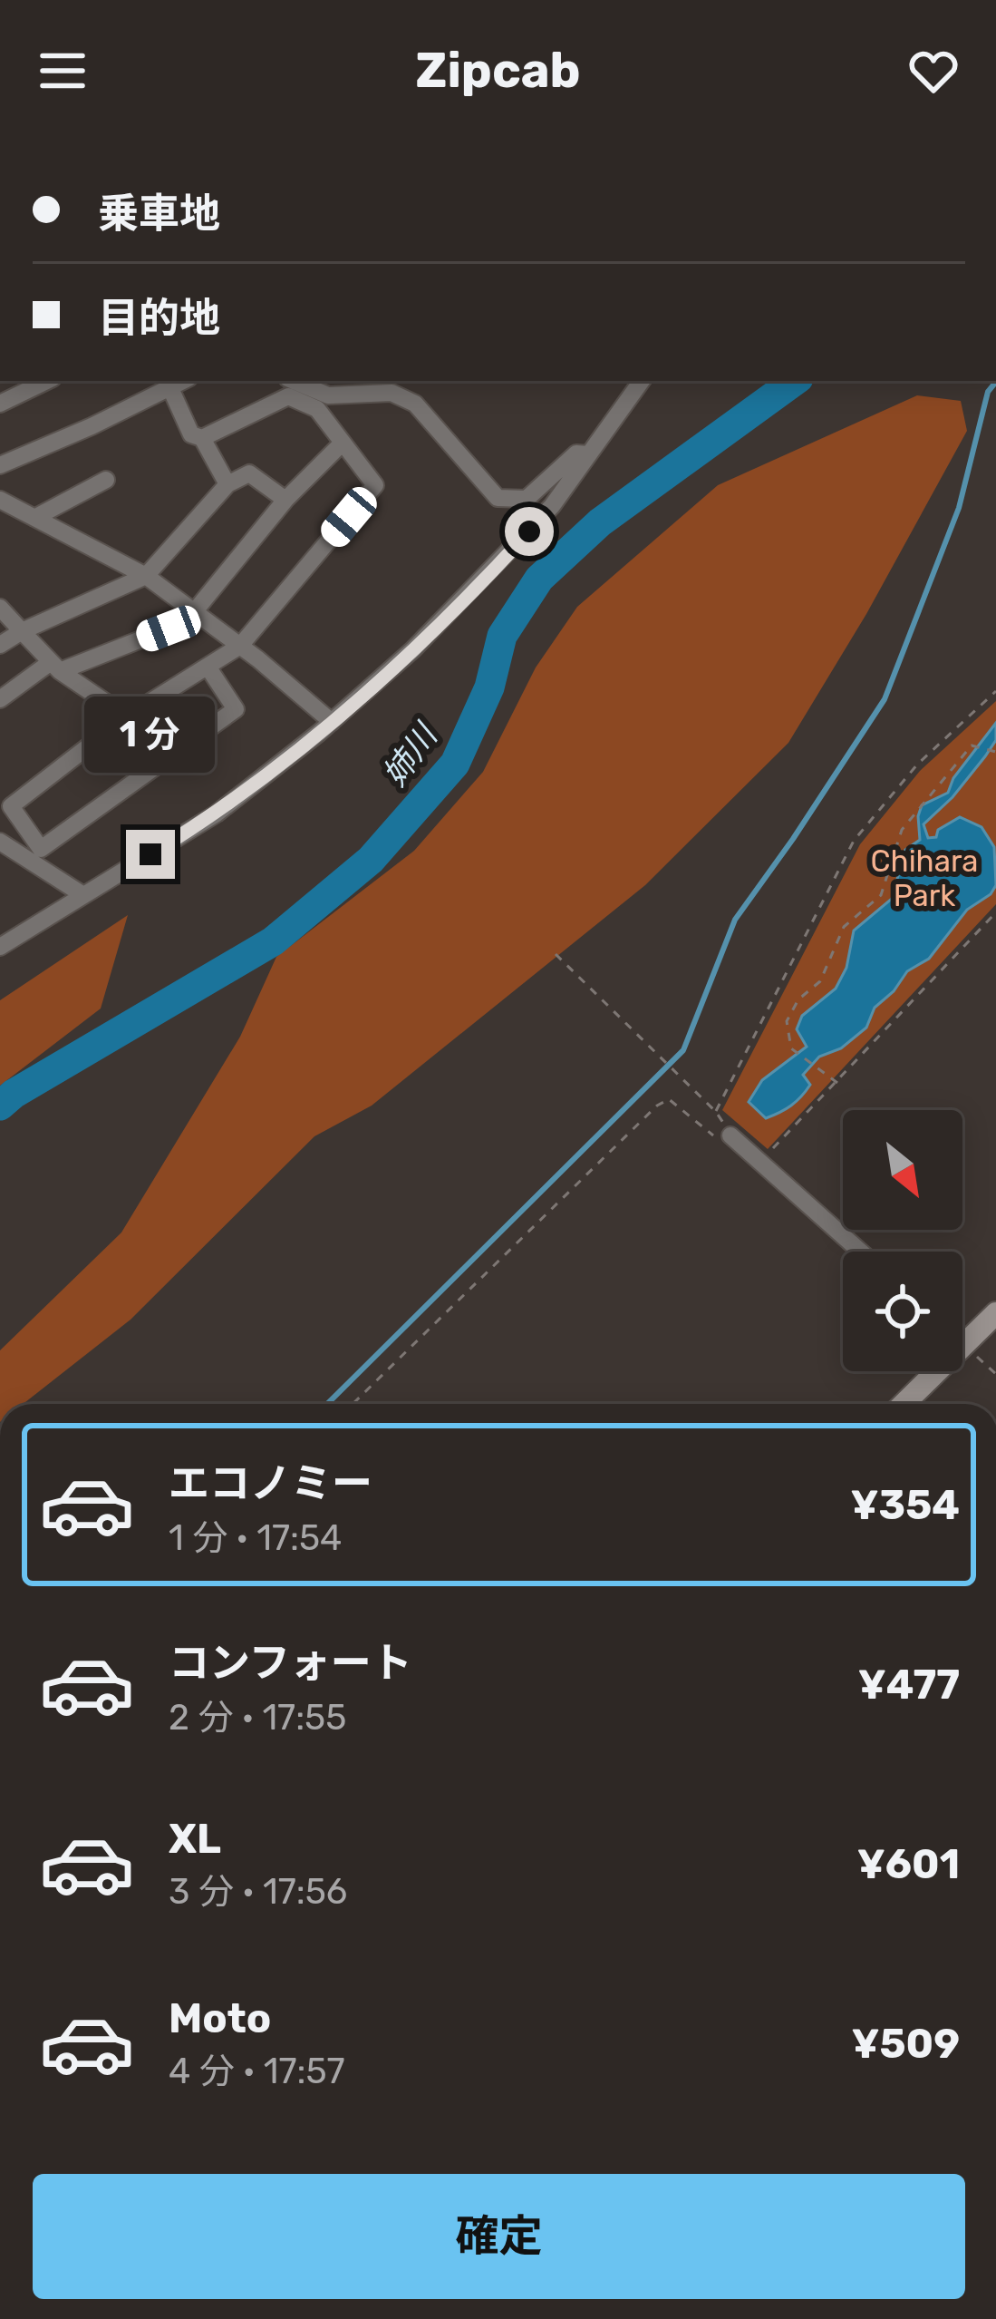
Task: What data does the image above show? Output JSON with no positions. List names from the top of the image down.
{
  "water": ["姉川"],
  "parks": ["Chihara Park"],
  "north": "bottom right",
  "page": {
    "header": "Zipcab",
    "banner": ["乗車地", "目的地"],
    "bubble": "1 分",
    "list": [
      {
        "name": "エコノミー",
        "note": "1 分 · 17:54",
        "value": "¥354"
      },
      {
        "name": "コンフォート",
        "note": "2 分 · 17:55",
        "value": "¥477"
      },
      {
        "name": "XL",
        "note": "3 分 · 17:56",
        "value": "¥601"
      },
      {
        "name": "Moto",
        "note": "4 分 · 17:57",
        "value": "¥509"
      }
    ],
    "buttons": "確定"
  }
}
